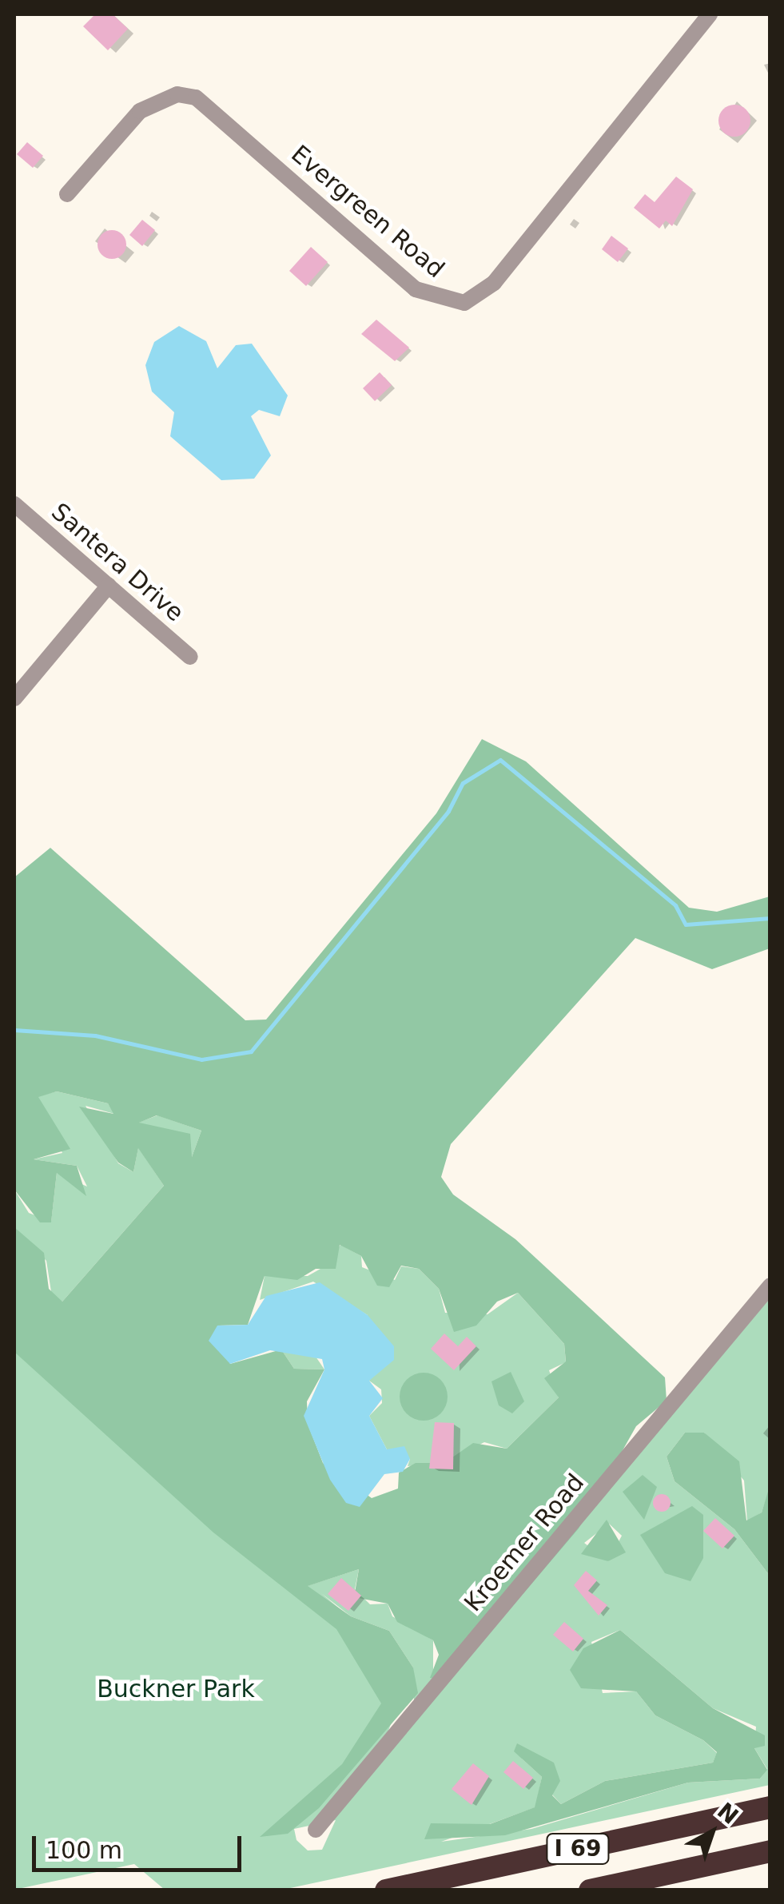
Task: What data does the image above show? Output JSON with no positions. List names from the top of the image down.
{
  "streets": {
    "highway": ["I 69"],
    "street": ["Evergreen Road", "Santera Drive", "Kroemer Road"]
  },
  "parks": ["Buckner Park"],
  "scale_bar": "100 m",
  "north": "top right"
}
